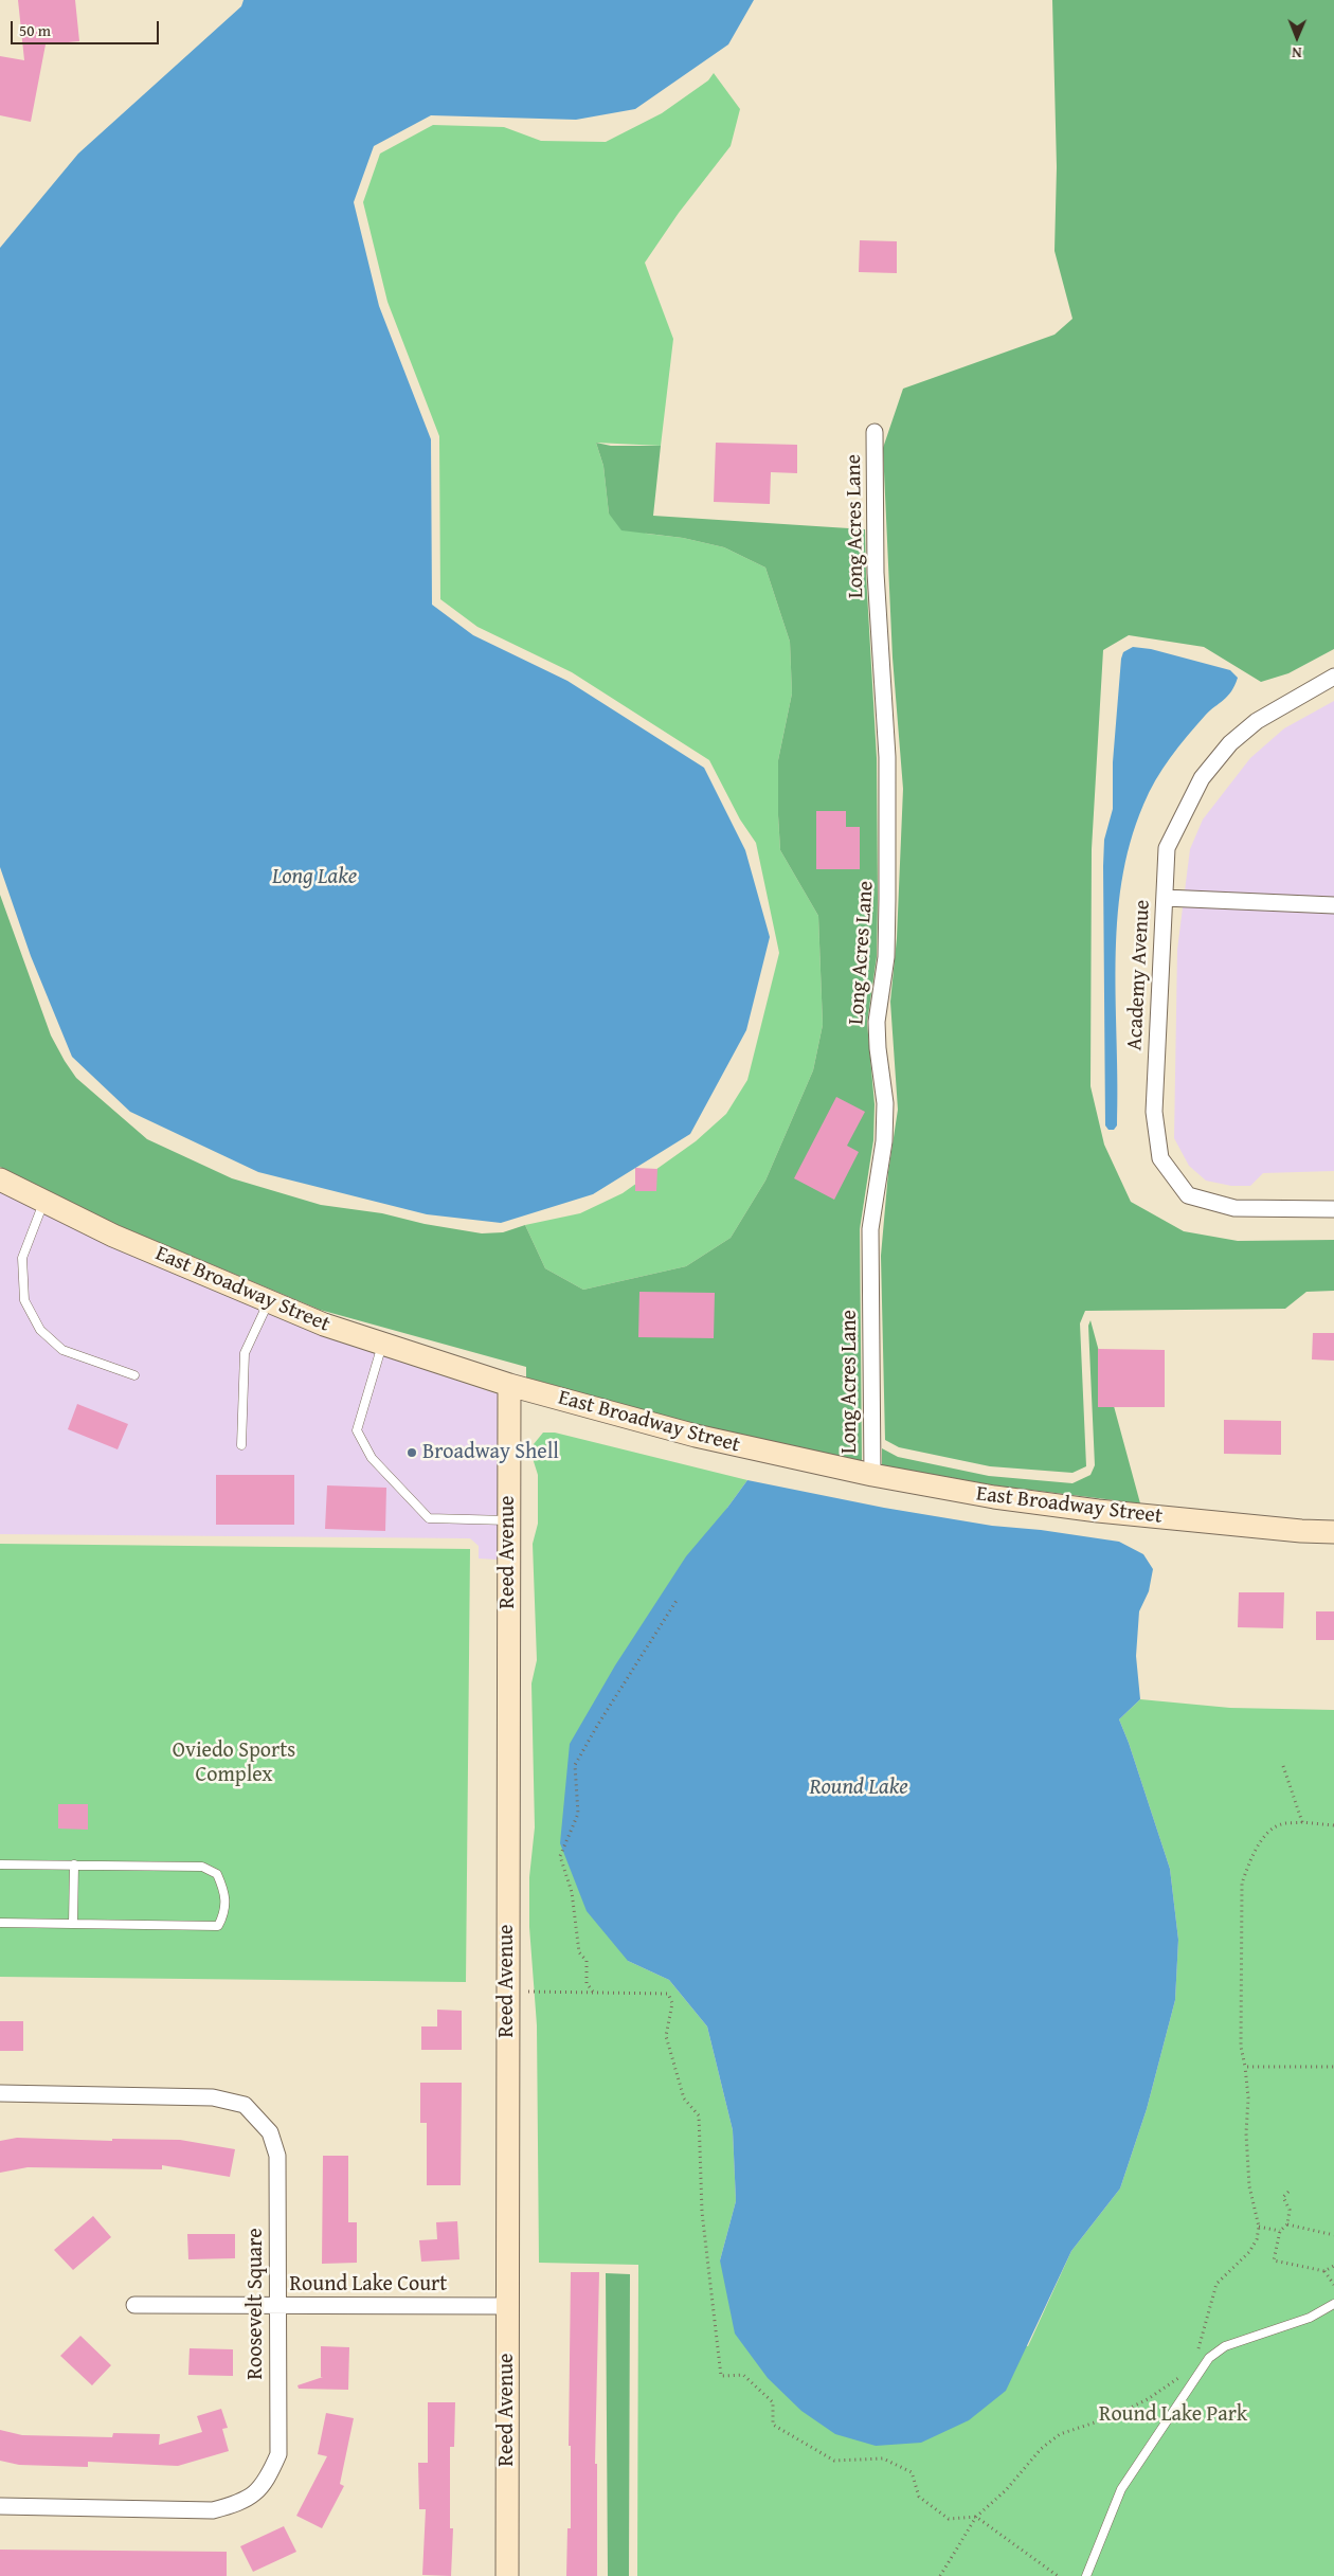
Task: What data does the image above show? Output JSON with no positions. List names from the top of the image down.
{
  "streets": {
    "main road": ["East Broadway Street", "Reed Avenue"],
    "street": [
      "Long Acres Lane",
      "Academy Avenue",
      "Round Lake Court",
      "Roosevelt Square"
    ]
  },
  "crossings": [
    ["Long Acres Lane", "East Broadway Street"],
    ["East Broadway Street", "Reed Avenue"],
    ["Reed Avenue", "Round Lake Court"],
    ["Round Lake Court", "Roosevelt Square"]
  ],
  "water": ["Long Lake", "Round Lake"],
  "parks": ["Oviedo Sports Complex", "Round Lake Park"],
  "places": ["Broadway Shell"],
  "scale_bar": "50 m",
  "north": "bottom"
}
